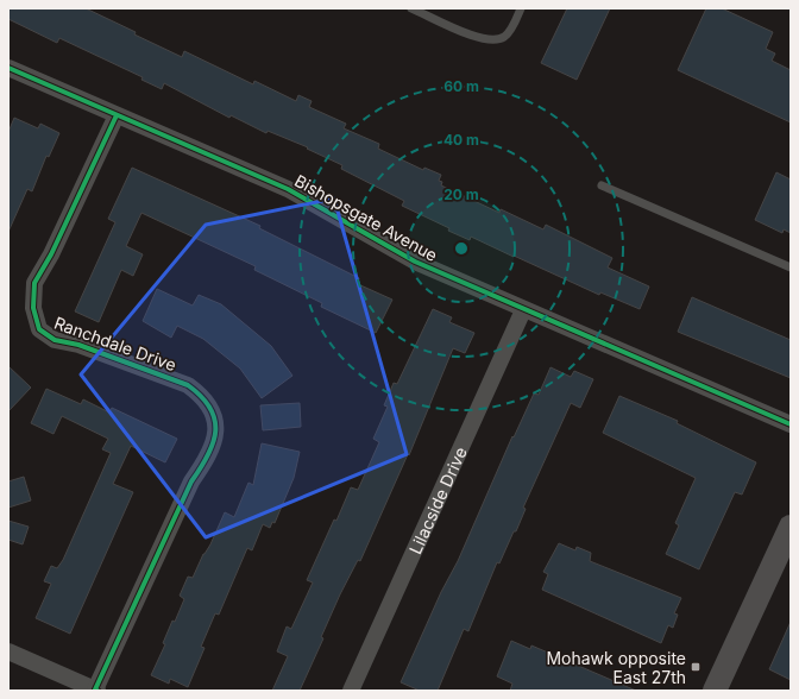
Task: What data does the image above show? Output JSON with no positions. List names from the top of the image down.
{
  "streets": {
    "street": ["Bishopsgate Avenue", "Ranchdale Drive", "Lilacside Drive"]
  },
  "crossings": [
    ["Bishopsgate Avenue", "Ranchdale Drive"],
    ["Bishopsgate Avenue", "Lilacside Drive"]
  ],
  "places": {
    "transit": ["Mohawk opposite East 27th"]
  },
  "rings": ["60 m", "40 m", "20 m"]
}
